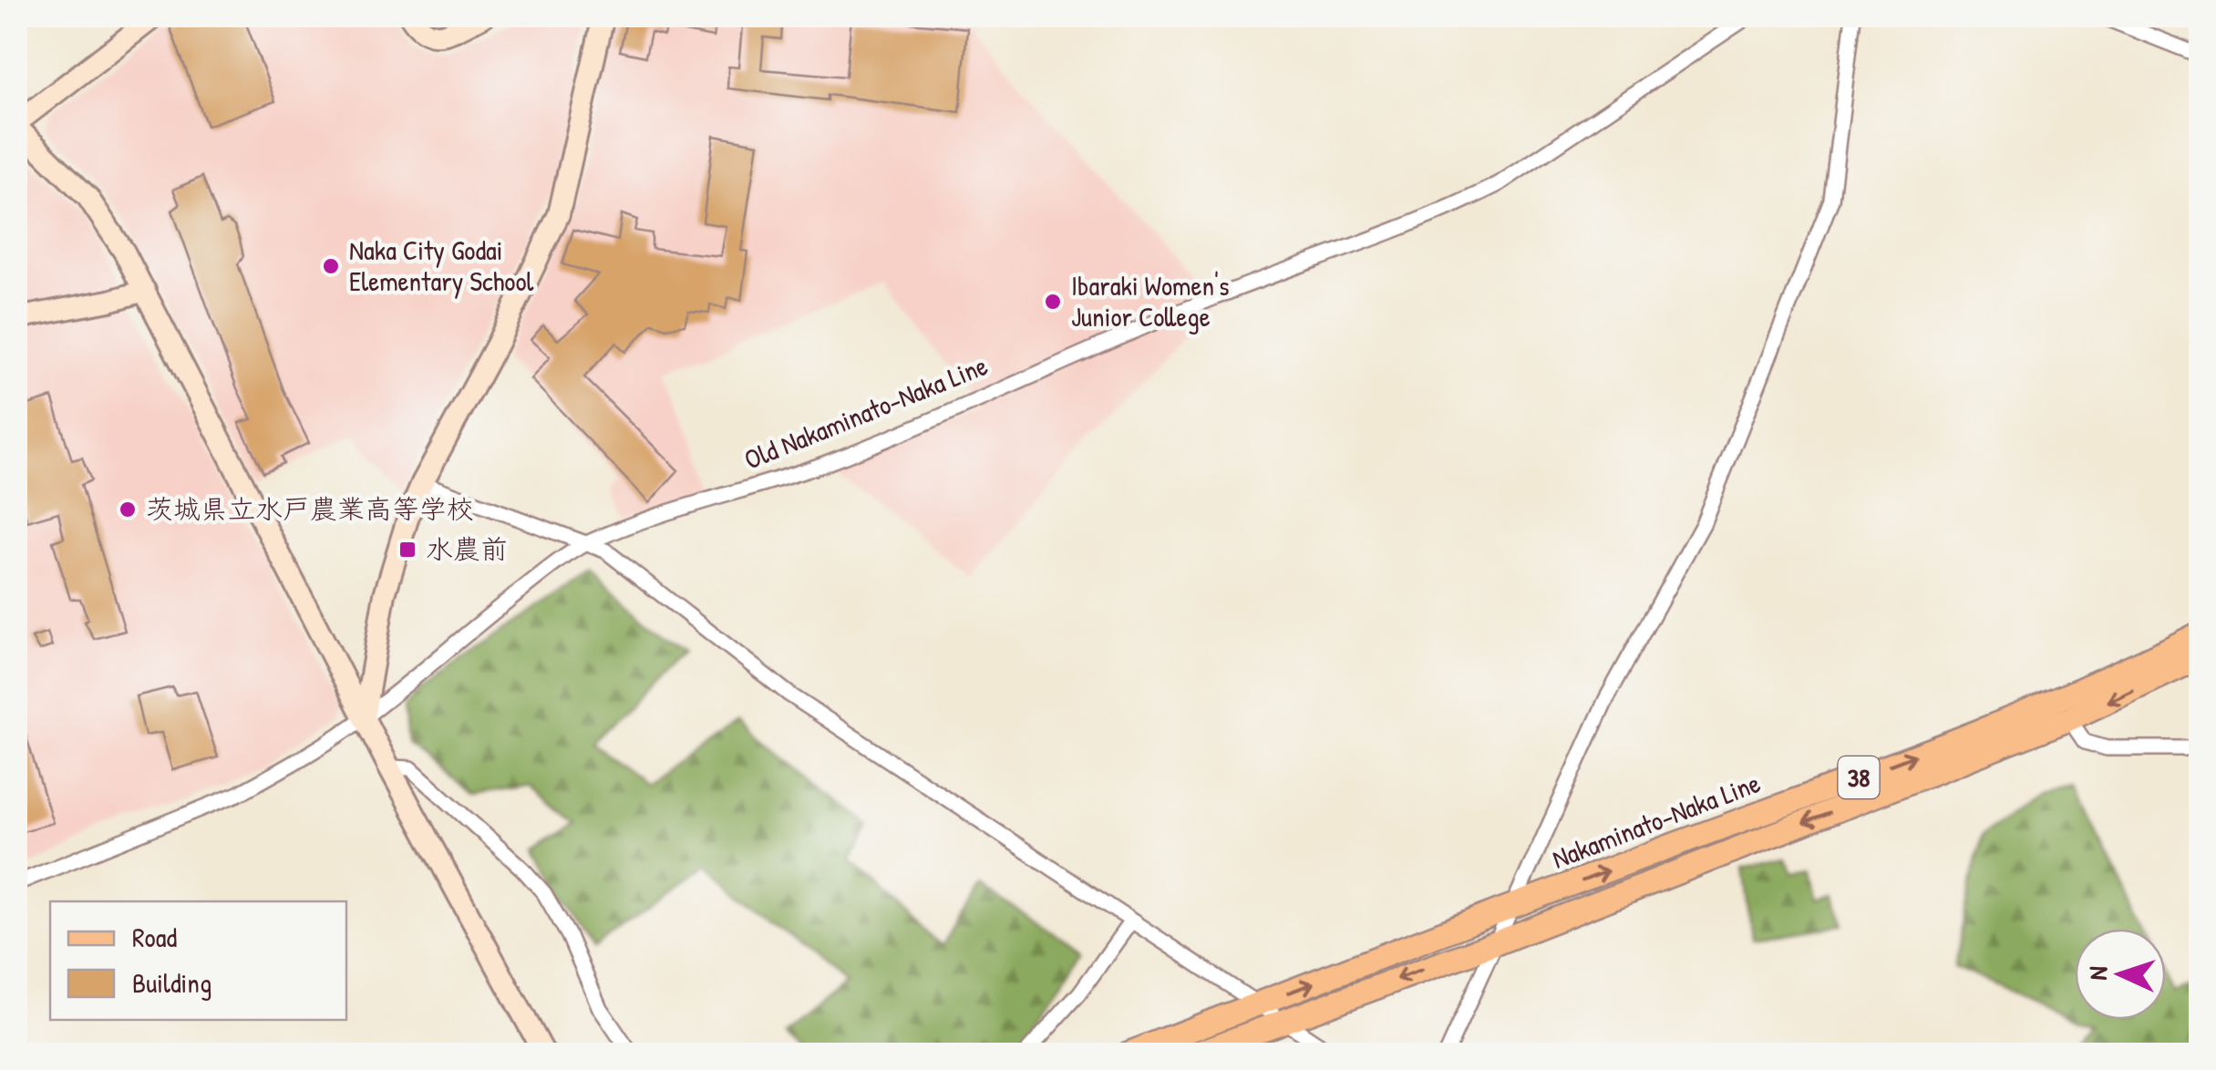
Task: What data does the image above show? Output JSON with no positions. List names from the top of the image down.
{
  "streets": {
    "main road": ["38", "Nakaminato-Naka Line"],
    "street": ["Old Nakaminato-Naka Line"]
  },
  "places": {
    "other": ["Naka City Godai Elementary School", "Ibaraki Women's Junior College", "茨城県立水戸農業高等学校"],
    "transit": ["水農前"]
  },
  "legend": ["Road", "Building"],
  "north": "left"
}
